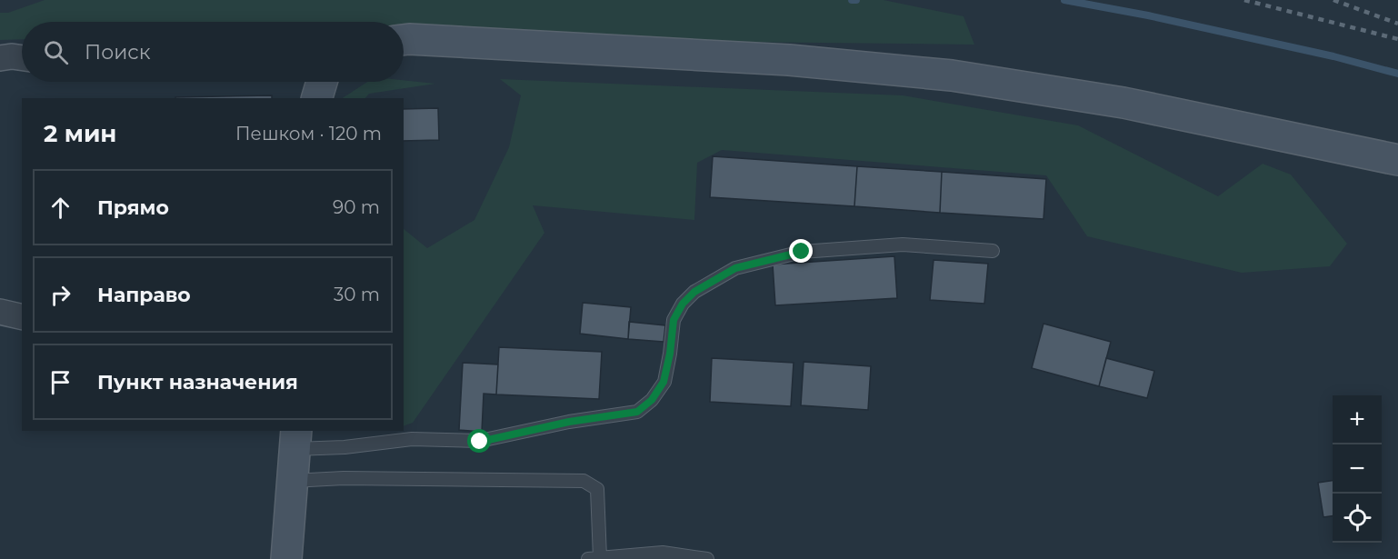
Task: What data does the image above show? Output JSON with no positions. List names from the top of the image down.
{
  "page": {
    "search": "Поиск",
    "heading": ["2 мин", "Пешком · 120 m"],
    "list": [
      ["Прямо", "90 m"],
      ["Направо", "30 m"],
      "Пункт назначения"
    ],
    "map_buttons": ["+", "−"]
  }
}
